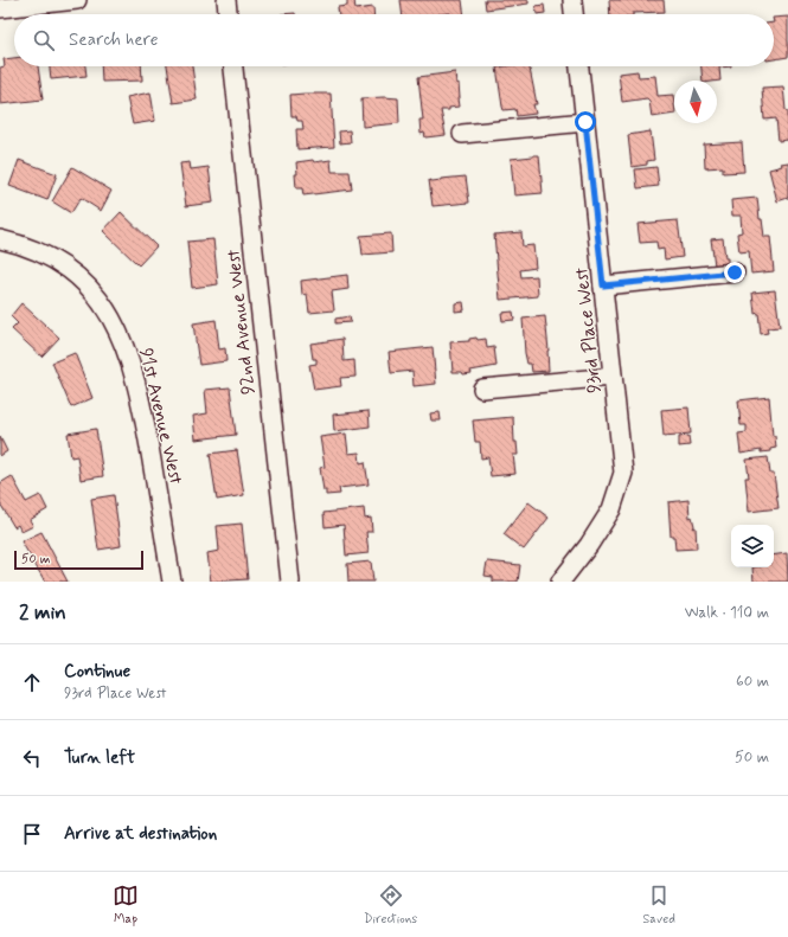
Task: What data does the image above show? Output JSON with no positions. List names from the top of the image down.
{
  "streets": {
    "street": ["92nd Avenue West", "93rd Place West", "91st Avenue West"]
  },
  "scale_bar": "50 m",
  "north": "bottom",
  "page": {
    "search": "Search here",
    "scale": "50 m",
    "heading": ["2 min", "Walk · 110 m"],
    "list": [
      ["Continue", "93rd Place West", "60 m"],
      ["Turn left", "50 m"],
      "Arrive at destination"
    ],
    "nav": ["Map", "Directions", "Saved"]
  }
}
